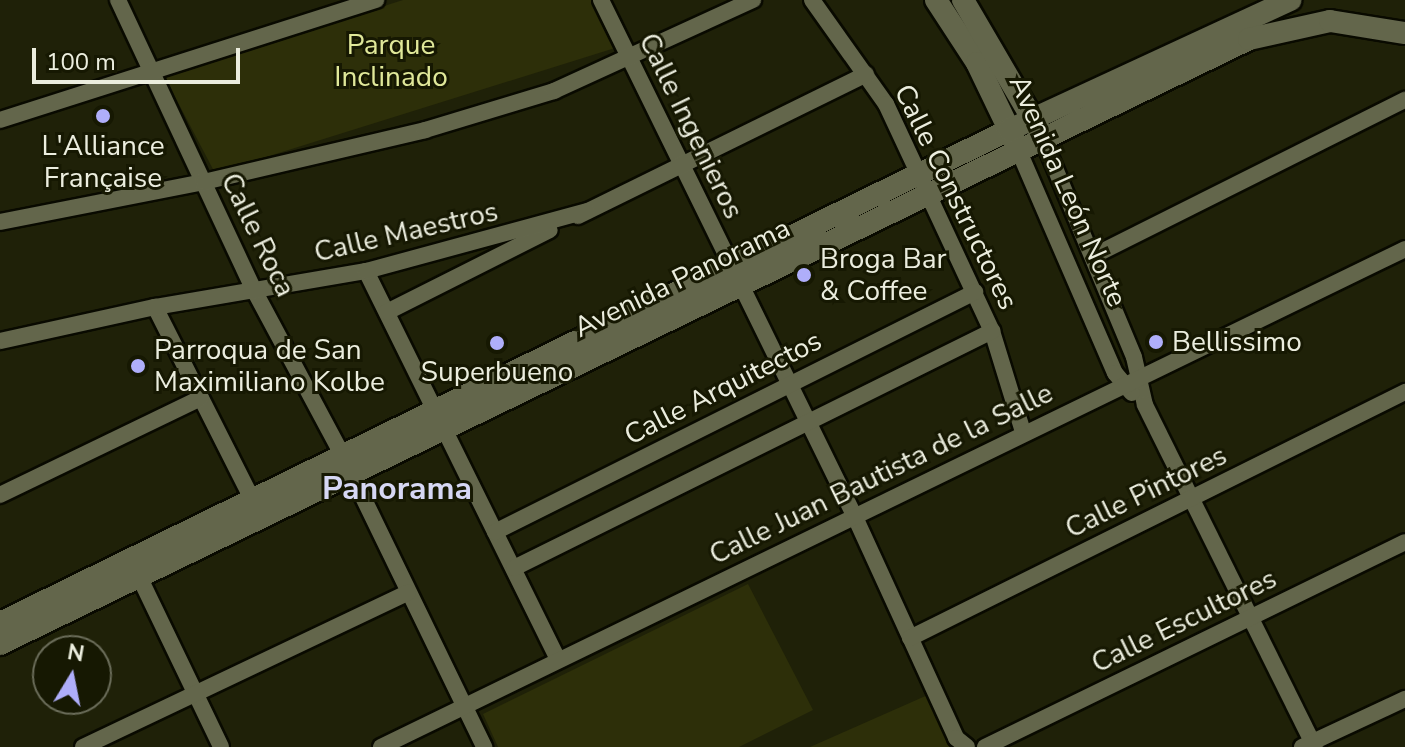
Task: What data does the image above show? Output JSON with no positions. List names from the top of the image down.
{
  "streets": {
    "street": [
      "Calle Ingenieros",
      "Avenida León Norte",
      "Calle Constructores",
      "Calle Maestros",
      "Calle Roca",
      "Avenida Panorama",
      "Calle Arquitectos",
      "Calle Juan Bautista de la Salle",
      "Calle Pintores",
      "Calle Escultores"
    ]
  },
  "crossings": [
    ["Calle Ingenieros", "Calle Maestros"],
    ["Calle Ingenieros", "Avenida Panorama"],
    ["Calle Ingenieros", "Calle Arquitectos"],
    ["Calle Ingenieros", "Calle Juan Bautista de la Salle"],
    ["Calle Ingenieros", "Calle Pintores"],
    ["Avenida León Norte", "Avenida Panorama"],
    ["Avenida León Norte", "Calle Juan Bautista de la Salle"],
    ["Avenida León Norte", "Calle Pintores"],
    ["Avenida León Norte", "Calle Escultores"],
    ["Calle Constructores", "Calle Maestros"],
    ["Calle Constructores", "Avenida Panorama"],
    ["Calle Constructores", "Calle Arquitectos"],
    ["Calle Constructores", "Calle Juan Bautista de la Salle"],
    ["Calle Maestros", "Calle Roca"],
    ["Calle Roca", "Avenida Panorama"],
    ["Calle Roca", "Calle Juan Bautista de la Salle"]
  ],
  "districts": ["Panorama"],
  "parks": ["Parque Inclinado"],
  "places": [
    "L'Alliance Française",
    "Broga Bar & Coffee",
    "Bellissimo",
    "Superbueno",
    "Parroqua de San Maximiliano Kolbe"
  ],
  "scale_bar": "100 m",
  "north": "top"
}
